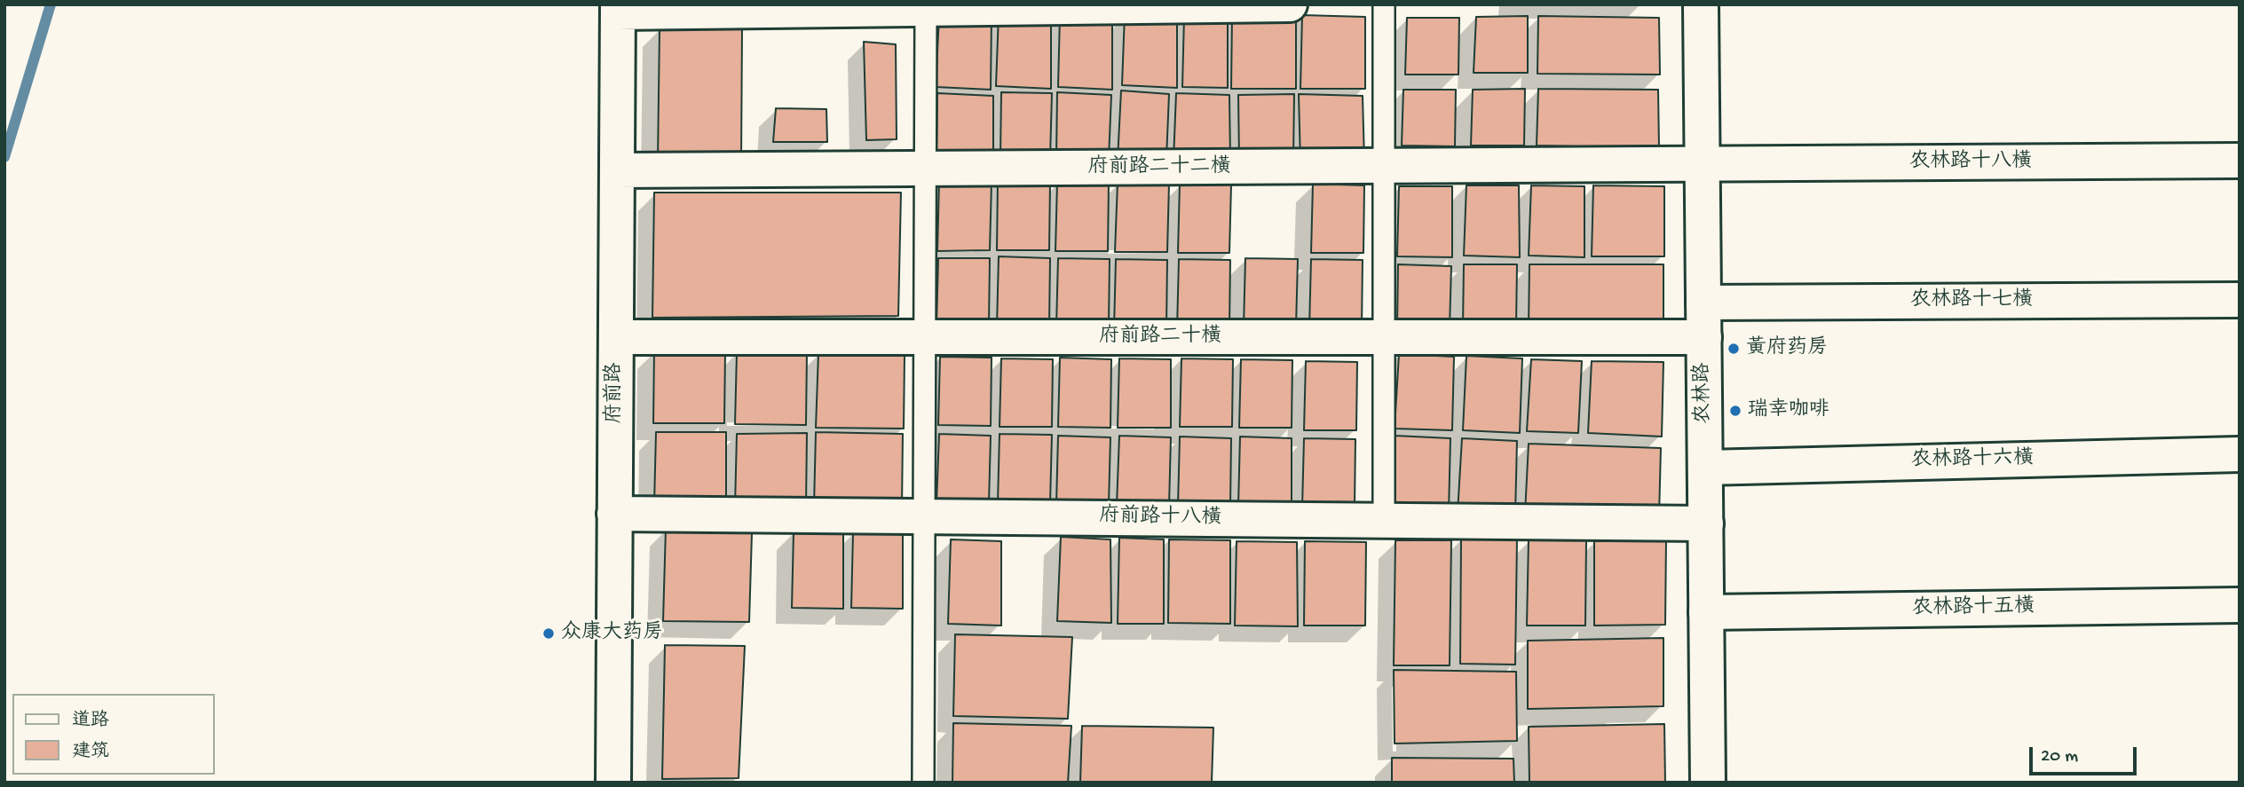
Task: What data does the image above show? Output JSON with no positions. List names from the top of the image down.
{
  "streets": {
    "street": [
      "农林路十八横",
      "府前路二十二横",
      "农林路十七横",
      "府前路二十横",
      "府前路",
      "农林路",
      "农林路十六横",
      "府前路十八横",
      "农林路十五横"
    ]
  },
  "crossings": [
    ["农林路十八横", "府前路二十二横"],
    ["农林路十八横", "农林路"],
    ["府前路二十二横", "府前路"],
    ["府前路二十二横", "农林路"],
    ["农林路十七横", "农林路"],
    ["府前路二十横", "府前路"],
    ["府前路二十横", "农林路"],
    ["府前路", "府前路十八横"],
    ["农林路", "农林路十六横"],
    ["农林路", "府前路十八横"],
    ["农林路", "农林路十五横"]
  ],
  "places": ["黄府药房", "瑞幸咖啡", "众康大药房"],
  "legend": ["道路", "建筑"],
  "scale_bar": "20 m"
}
